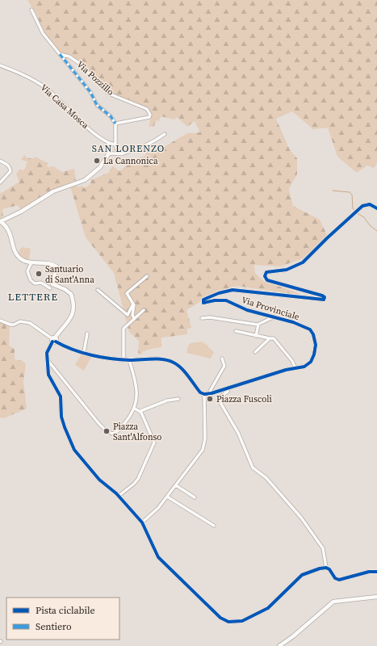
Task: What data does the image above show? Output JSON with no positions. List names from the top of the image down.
{
  "streets": {
    "street": ["Via Pozzillo", "Via Casa Mosca", "Via Provinciale"]
  },
  "districts": ["SAN LORENZO", "LETTERE"],
  "places": [
    "La Cannonica",
    "Santuario di Sant'Anna",
    "Piazza Fuscoli",
    "Piazza Sant'Alfonso"
  ],
  "legend": ["Pista ciclabile", "Sentiero"]
}
